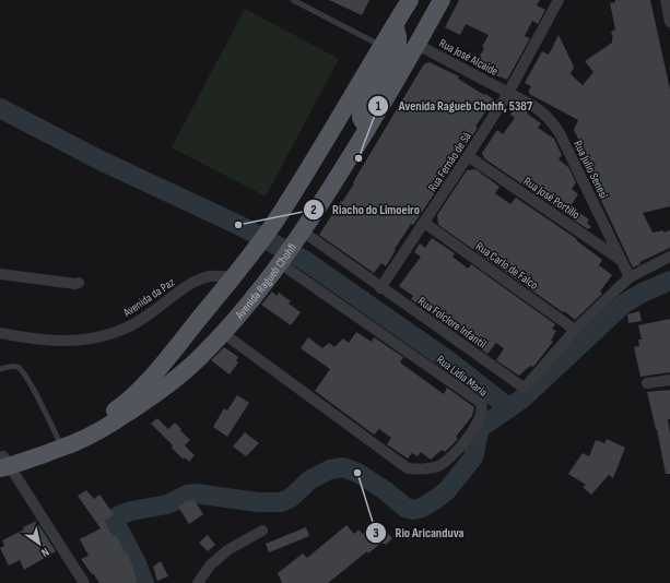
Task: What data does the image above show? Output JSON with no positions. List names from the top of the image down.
{
  "streets": {
    "main road": ["Avenida Ragueb Chohfi"],
    "street": [
      "Rua José Alcaide",
      "Rua Fernão de Sá",
      "Rua Julio Senesi",
      "Rua José Portillo",
      "Rua Carlo de Falco",
      "Avenida da Paz",
      "Rua Folclore Infantil",
      "Rua Lidia Maria"
    ]
  },
  "crossings": [
    ["Rua José Alcaide", "Rua Fernão de Sá"],
    ["Rua José Alcaide", "Rua Julio Senesi"],
    ["Rua José Alcaide", "Avenida Ragueb Chohfi"],
    ["Rua Fernão de Sá", "Rua Julio Senesi"],
    ["Rua Fernão de Sá", "Rua José Portillo"],
    ["Rua Fernão de Sá", "Rua Carlo de Falco"],
    ["Rua Fernão de Sá", "Rua Folclore Infantil"],
    ["Rua Julio Senesi", "Rua José Portillo"],
    ["Rua Carlo de Falco", "Rua Folclore Infantil"],
    ["Avenida Ragueb Chohfi", "Avenida da Paz"],
    ["Avenida Ragueb Chohfi", "Rua Folclore Infantil"],
    ["Avenida Ragueb Chohfi", "Rua Lidia Maria"]
  ],
  "places": ["Avenida Ragueb Chohfi, 5387", "Riacho do Limoeiro", "Rio Aricanduva"],
  "north": "bottom right"
}
